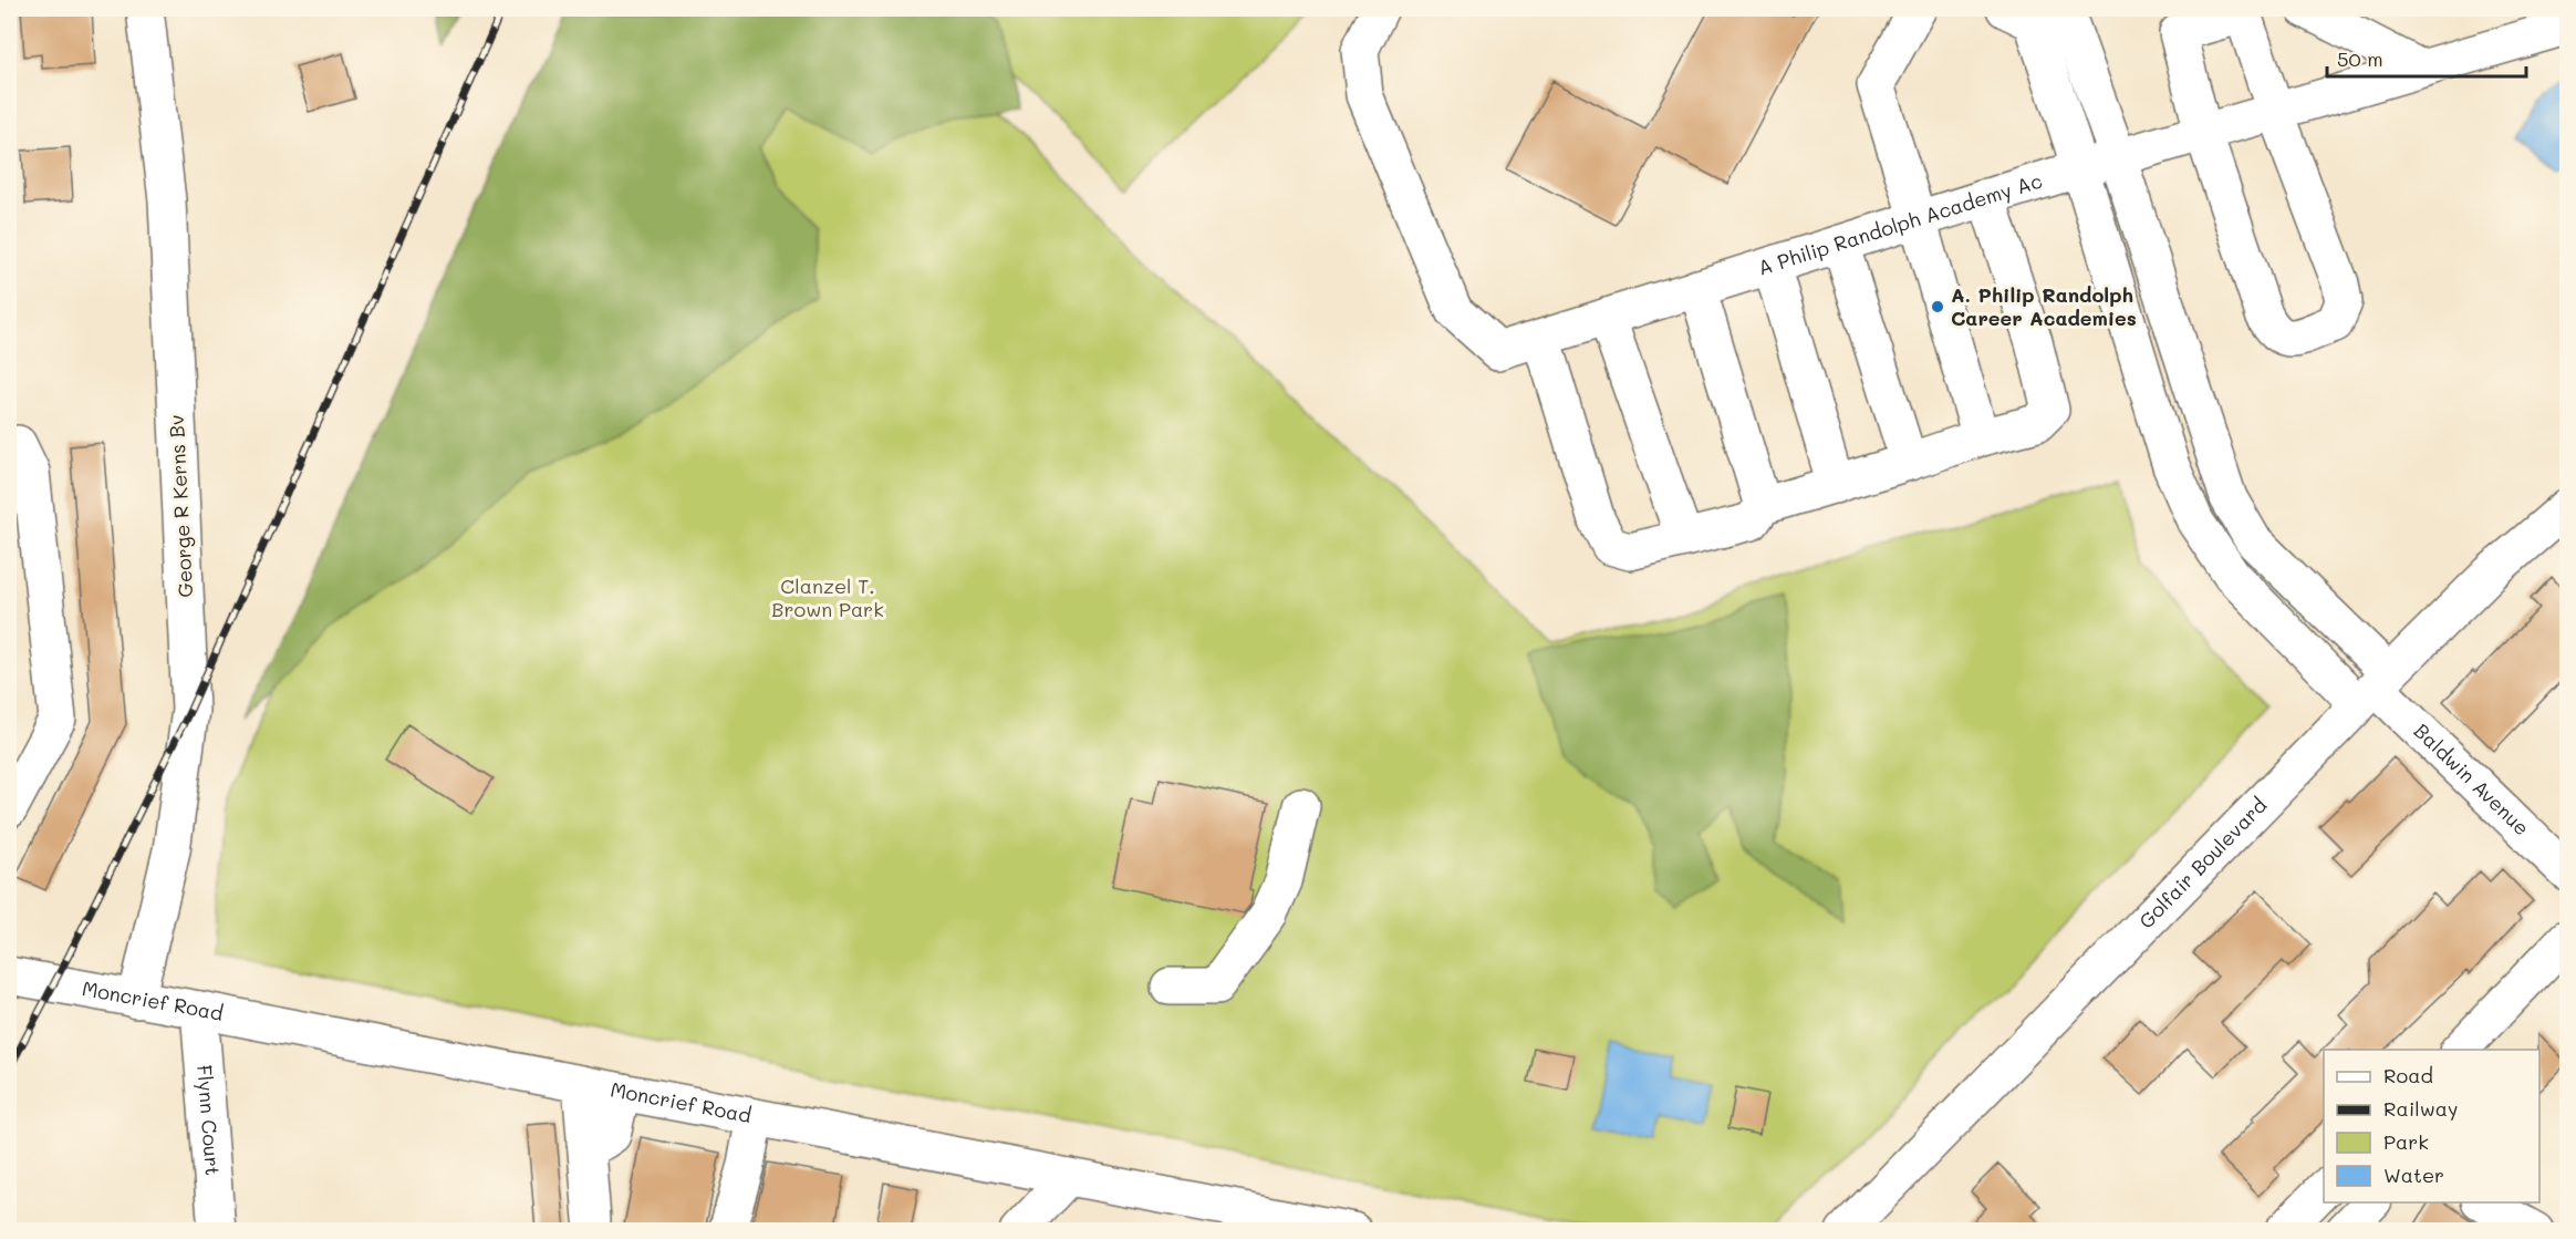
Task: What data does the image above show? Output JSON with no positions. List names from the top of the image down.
{
  "streets": {
    "main road": [
      "A Philip Randolph Academy Ac",
      "George R Kerns Bv",
      "Baldwin Avenue",
      "Golfair Boulevard",
      "Moncrief Road",
      "Flynn Court"
    ]
  },
  "crossings": [
    ["George R Kerns Bv", "Moncrief Road"],
    ["Baldwin Avenue", "Golfair Boulevard"],
    ["Moncrief Road", "Flynn Court"]
  ],
  "parks": ["Clanzel T. Brown Park"],
  "places": ["A. Philip Randolph Career Academies"],
  "legend": [
    "Road",
    "Railway",
    "Park",
    "Water"
  ],
  "scale_bar": "50 m"
}
